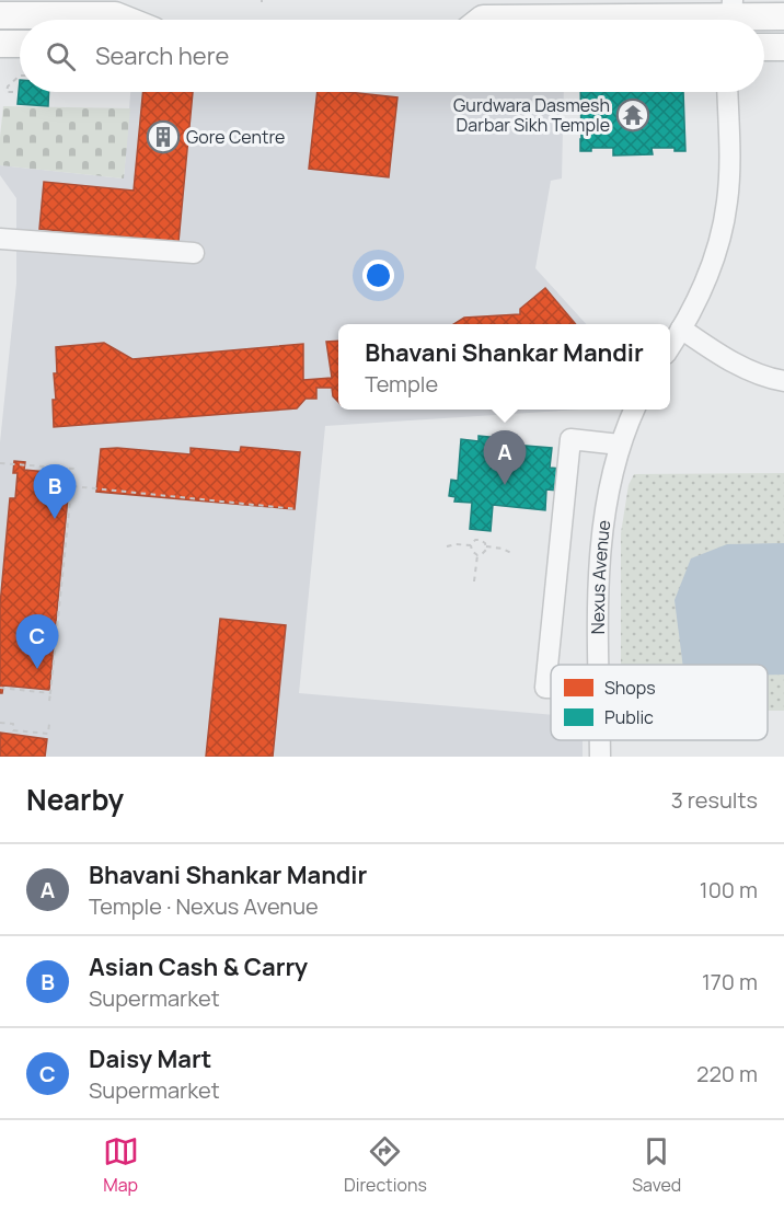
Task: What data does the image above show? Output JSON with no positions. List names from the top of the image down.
{
  "streets": {
    "street": ["Nexus Avenue"]
  },
  "places": {
    "temple": ["Gurdwara Dasmesh Darbar Sikh Temple"],
    "building": ["Gore Centre"]
  },
  "legend": ["Shops", "Public"],
  "page": {
    "search": "Search here",
    "popup": ["Bhavani Shankar Mandir", "Temple"],
    "pins": ["A", "B", "C"],
    "heading": ["Nearby", "3 results"],
    "list": [
      {
        "mark": "A",
        "name": "Bhavani Shankar Mandir",
        "note": "Temple · Nexus Avenue",
        "value": "100 m"
      },
      {
        "mark": "B",
        "name": "Asian Cash & Carry",
        "note": "Supermarket",
        "value": "170 m"
      },
      {
        "mark": "C",
        "name": "Daisy Mart",
        "note": "Supermarket",
        "value": "220 m"
      }
    ],
    "nav": ["Map", "Directions", "Saved"]
  }
}
